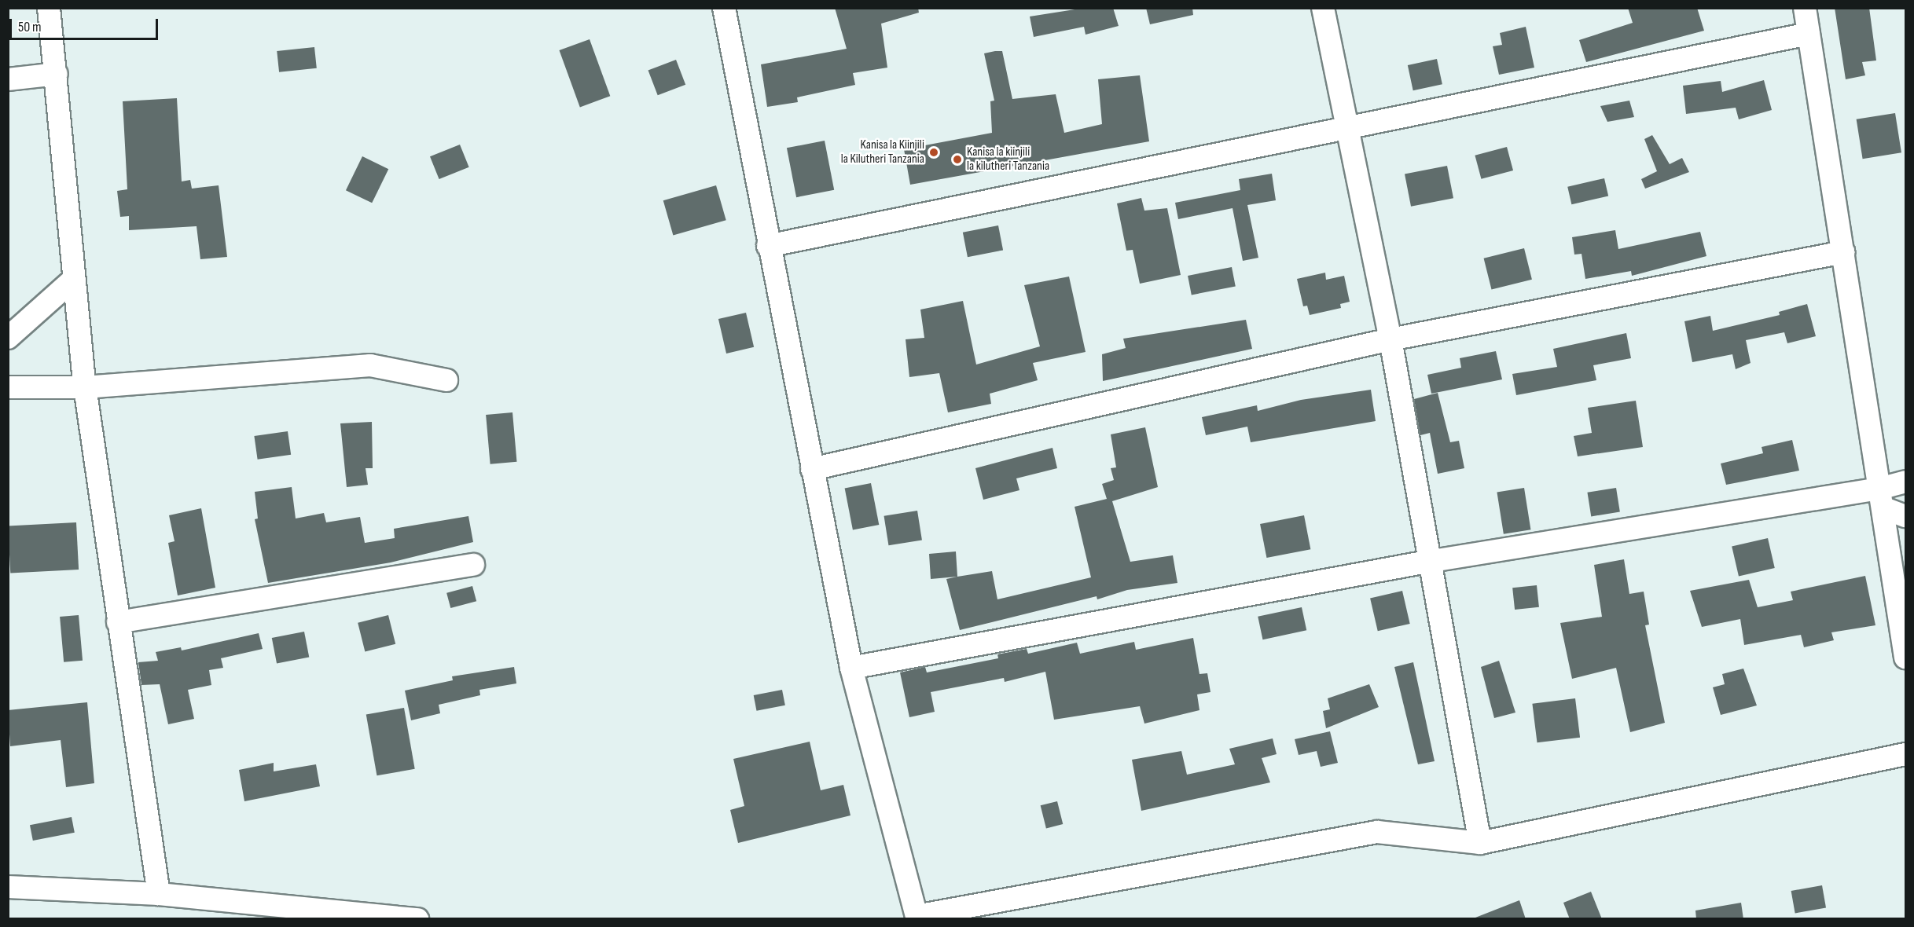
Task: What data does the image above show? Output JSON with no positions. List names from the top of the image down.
{
  "places": ["Kanisa la Kiinjili la Kilutheri Tanzania", "Kanisa la kiinjili la kilutheri Tanzania"],
  "scale_bar": "50 m"
}
